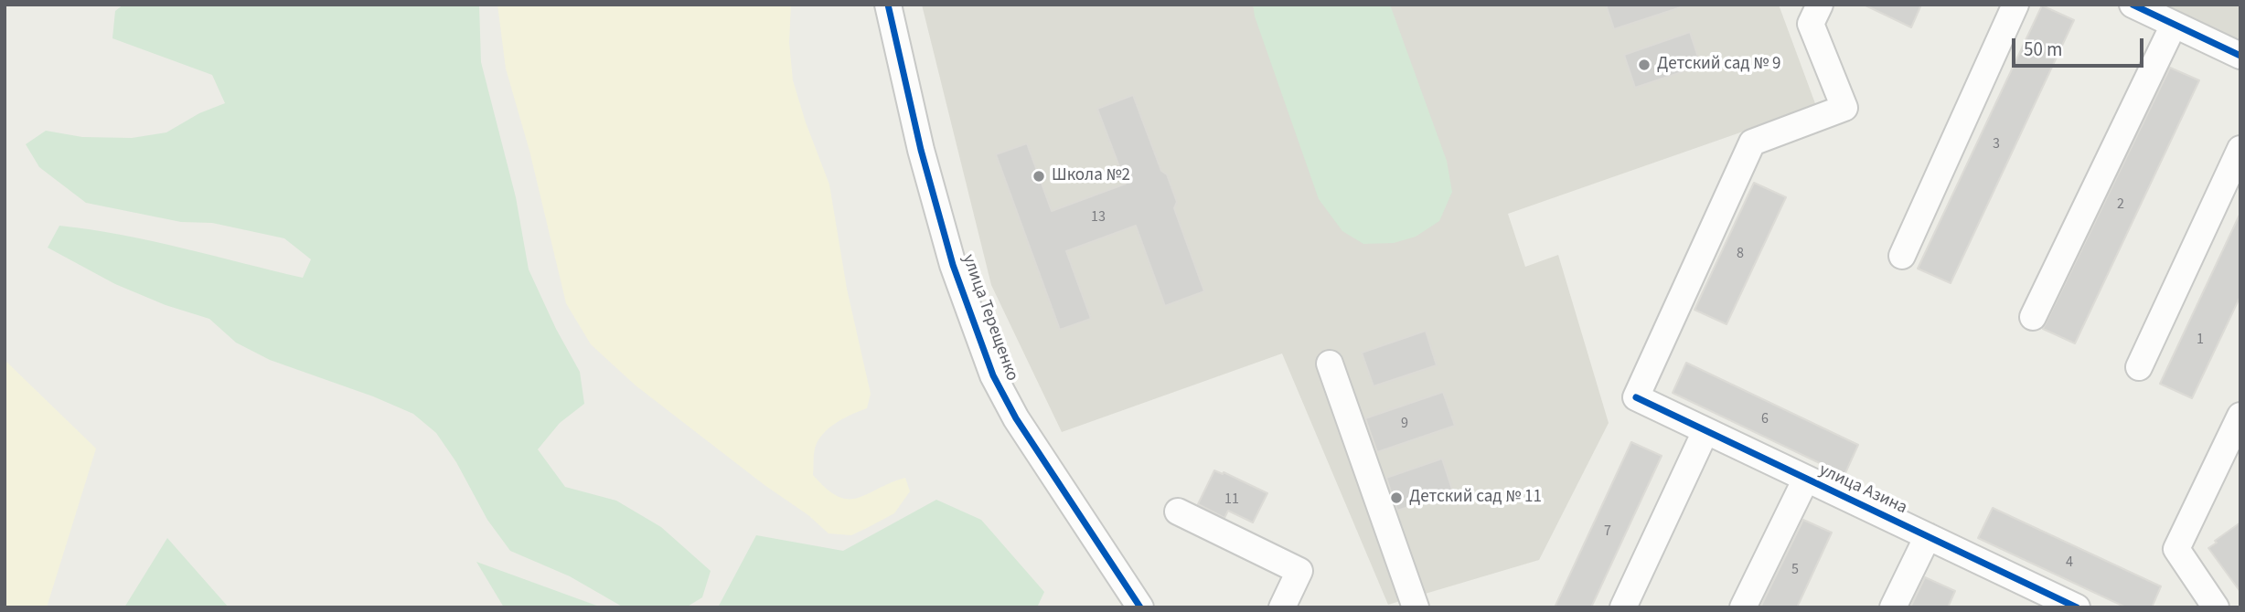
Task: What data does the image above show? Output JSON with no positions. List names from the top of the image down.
{
  "streets": {
    "street": ["улица Терещенко", "улица Азина"]
  },
  "places": ["Детский сад № 9", "Школа №2", "Детский сад № 11"],
  "house_numbers": [
    "3",
    "2",
    "13",
    "8",
    "1",
    "6",
    "9",
    "11",
    "7",
    "4",
    "5"
  ],
  "scale_bar": "50 m"
}
